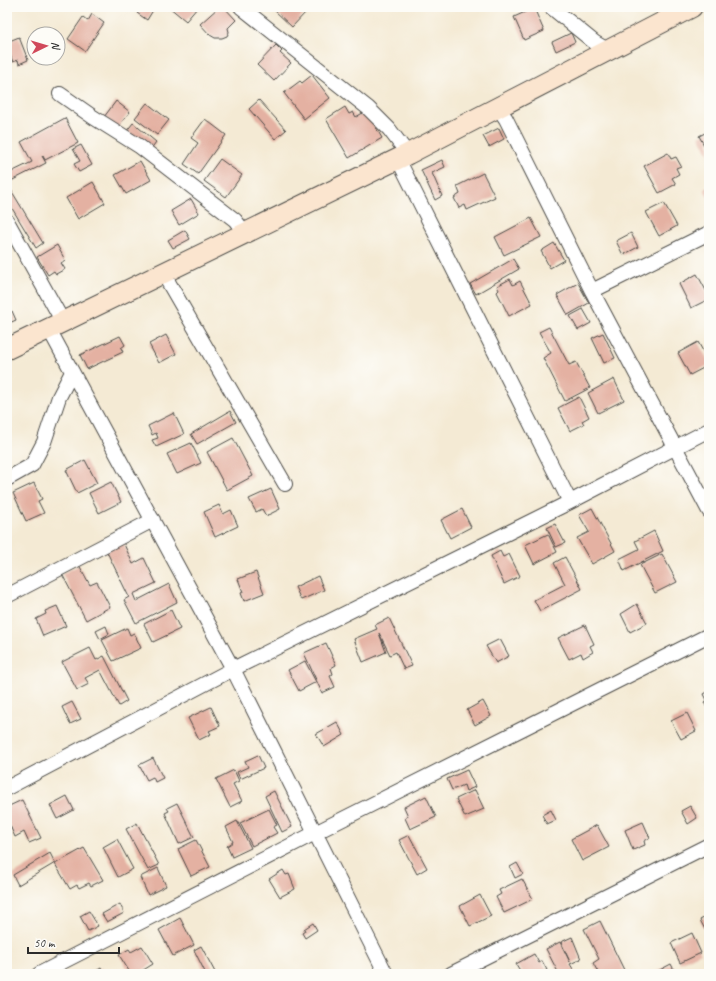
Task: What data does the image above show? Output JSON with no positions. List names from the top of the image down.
{
  "scale_bar": "50 m",
  "north": "right"
}
